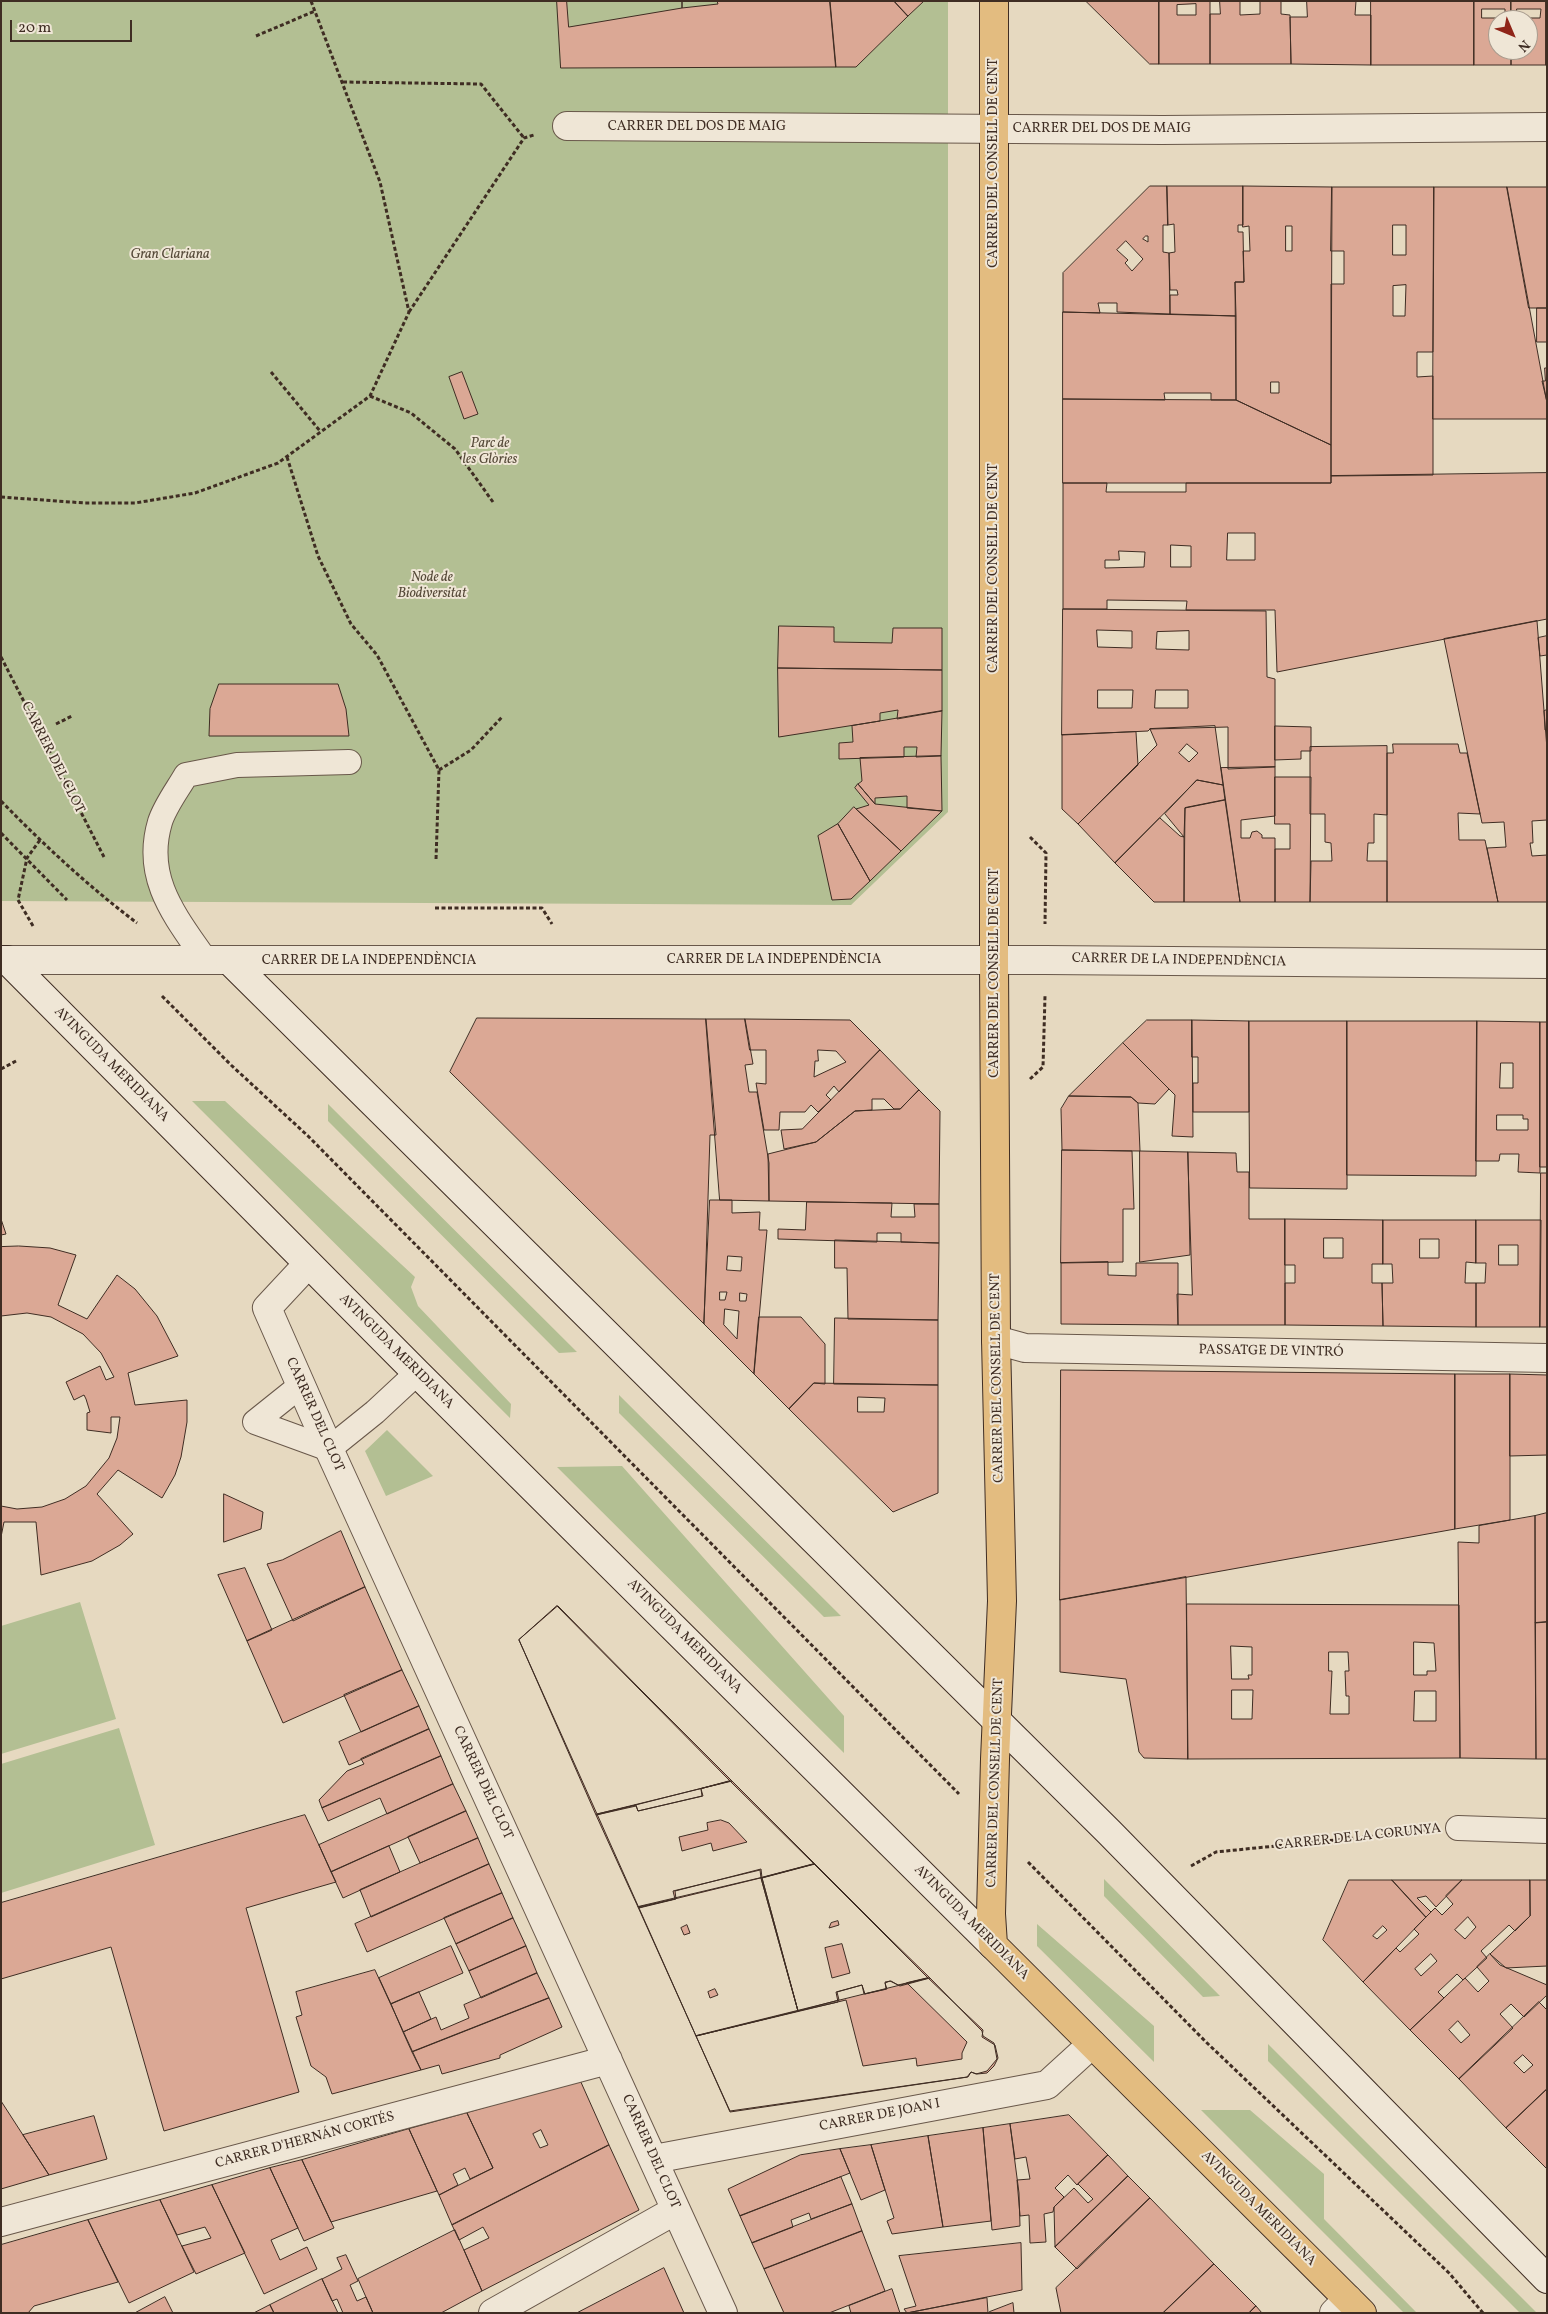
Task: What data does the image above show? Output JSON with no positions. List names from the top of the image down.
{
  "streets": {
    "main road": ["CARRER DEL CONSELL DE CENT", "AVINGUDA MERIDIANA"],
    "street": [
      "CARRER DEL DOS DE MAIG",
      "CARRER DEL CLOT",
      "CARRER DE LA INDEPENDÈNCIA",
      "PASSATGE DE VINTRÓ",
      "CARRER DE JOAN I",
      "CARRER D'HERNÁN CORTÉS"
    ],
    "lane": ["CARRER DE LA CORUNYA"]
  },
  "crossings": [
    ["CARRER DEL DOS DE MAIG", "CARRER DEL CONSELL DE CENT"],
    ["CARRER DEL CONSELL DE CENT", "CARRER DE LA INDEPENDÈNCIA"],
    ["CARRER DEL CONSELL DE CENT", "AVINGUDA MERIDIANA"],
    ["CARRER DEL CONSELL DE CENT", "PASSATGE DE VINTRÓ"],
    ["CARRER DEL CLOT", "AVINGUDA MERIDIANA"],
    ["CARRER DEL CLOT", "CARRER DE JOAN I"],
    ["CARRER DEL CLOT", "CARRER D'HERNÁN CORTÉS"],
    ["CARRER DE LA INDEPENDÈNCIA", "AVINGUDA MERIDIANA"],
    ["AVINGUDA MERIDIANA", "CARRER DE JOAN I"]
  ],
  "parks": ["Gran Clariana", "Parc de les Glòries", "Node de Biodiversitat"],
  "scale_bar": "20 m",
  "north": "bottom right"
}
